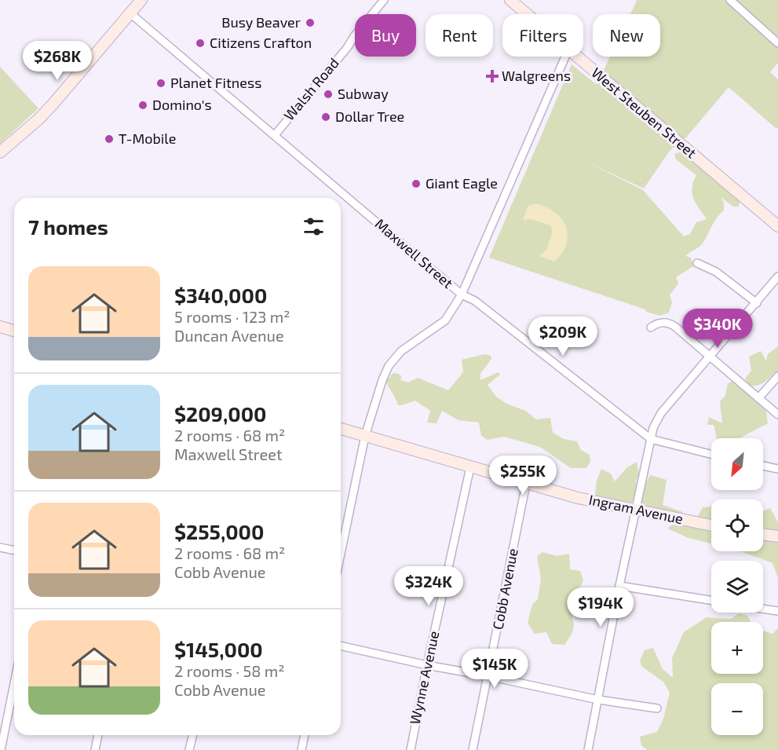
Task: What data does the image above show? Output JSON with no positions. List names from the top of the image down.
{
  "streets": {
    "street": [
      "Walsh Road",
      "West Steuben Street",
      "Maxwell Street",
      "Ingram Avenue",
      "Cobb Avenue",
      "Wynne Avenue"
    ]
  },
  "crossings": [
    ["Walsh Road", "Maxwell Street"],
    ["Ingram Avenue", "Cobb Avenue"],
    ["Ingram Avenue", "Wynne Avenue"]
  ],
  "places": {
    "other": [
      "Busy Beaver",
      "Citizens Crafton",
      "Planet Fitness",
      "Subway",
      "Domino's",
      "Dollar Tree",
      "T-Mobile",
      "Giant Eagle"
    ],
    "health": ["Walgreens"]
  },
  "north": "bottom left",
  "page": {
    "chip": [
      "Buy",
      "Rent",
      "Filters",
      "New"
    ],
    "price": [
      "$268K",
      "$340K",
      "$209K",
      "$255K",
      "$324K",
      "$194K",
      "$145K"
    ],
    "heading": "7 homes",
    "list": [
      {
        "name": "$340,000",
        "note": "5 rooms · 123 m² · Duncan Avenue"
      },
      {
        "name": "$209,000",
        "note": "2 rooms · 68 m² · Maxwell Street"
      },
      {
        "name": "$255,000",
        "note": "2 rooms · 68 m² · Cobb Avenue"
      },
      {
        "name": "$145,000",
        "note": "2 rooms · 58 m² · Cobb Avenue"
      }
    ],
    "map_buttons": ["+", "−"]
  }
}
